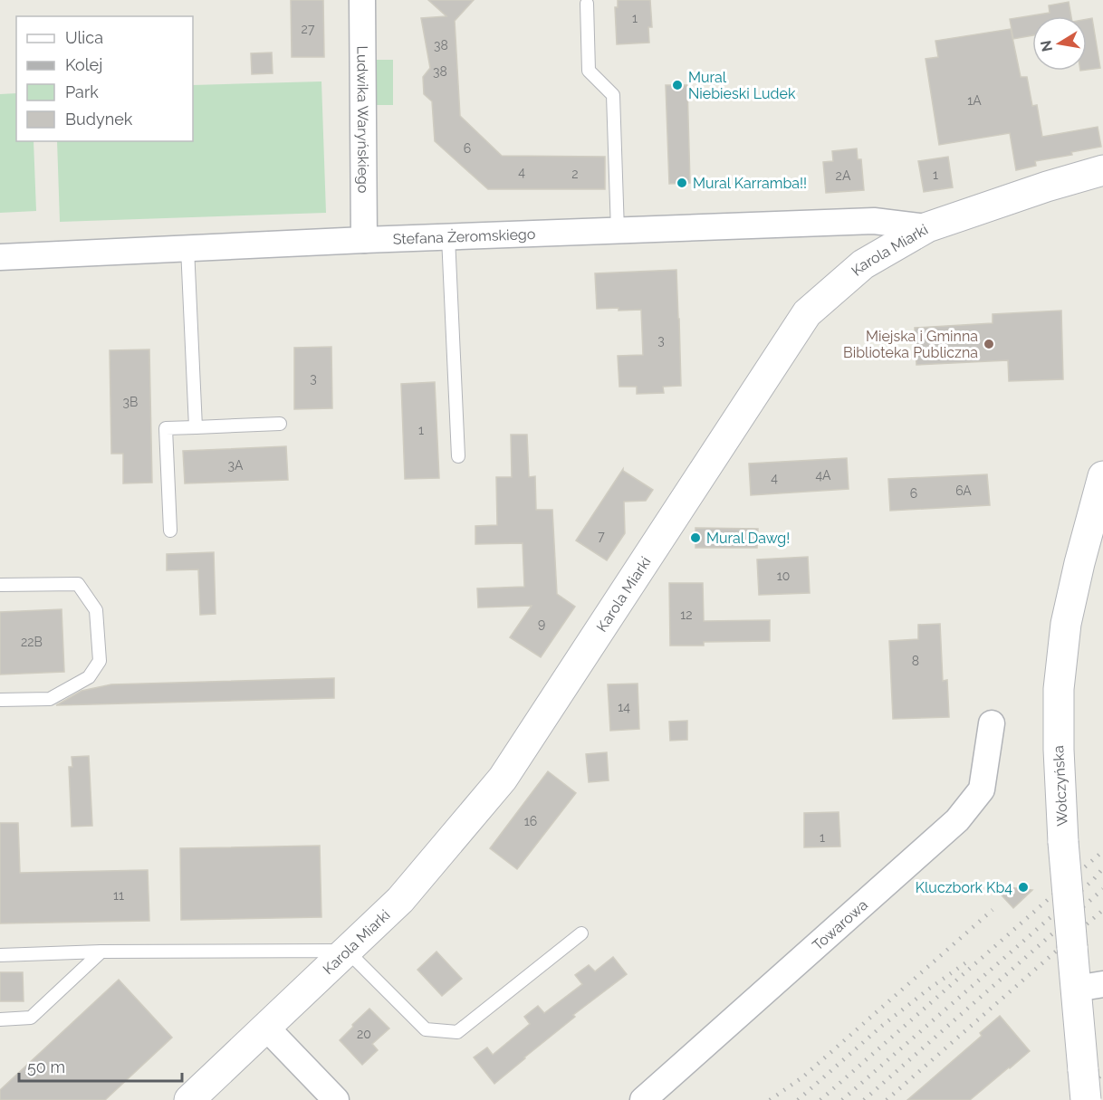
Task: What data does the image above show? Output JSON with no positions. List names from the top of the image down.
{
  "streets": {
    "street": [
      "Ludwika Waryńskiego",
      "Stefana Żeromskiego",
      "Karola Miarki",
      "Wołczyńska",
      "Towarowa"
    ]
  },
  "crossings": [
    ["Ludwika Waryńskiego", "Stefana Żeromskiego"],
    ["Stefana Żeromskiego", "Karola Miarki"]
  ],
  "places": [
    "Mural Niebieski Ludek",
    "Mural Karramba!!",
    "Miejska i Gminna Biblioteka Publiczna",
    "Mural Dawg!",
    "Kluczbork Kb4"
  ],
  "house_numbers": [
    "1",
    "27",
    "38",
    "38",
    "1A",
    "6",
    "4",
    "2",
    "1",
    "2A",
    "3",
    "3",
    "3B",
    "1",
    "3A",
    "4A",
    "4",
    "6A",
    "6",
    "7",
    "10",
    "12",
    "9",
    "22B",
    "8",
    "14",
    "16",
    "1",
    "11",
    "20"
  ],
  "legend": [
    "Ulica",
    "Kolej",
    "Park",
    "Budynek"
  ],
  "scale_bar": "50 m",
  "north": "left"
}
